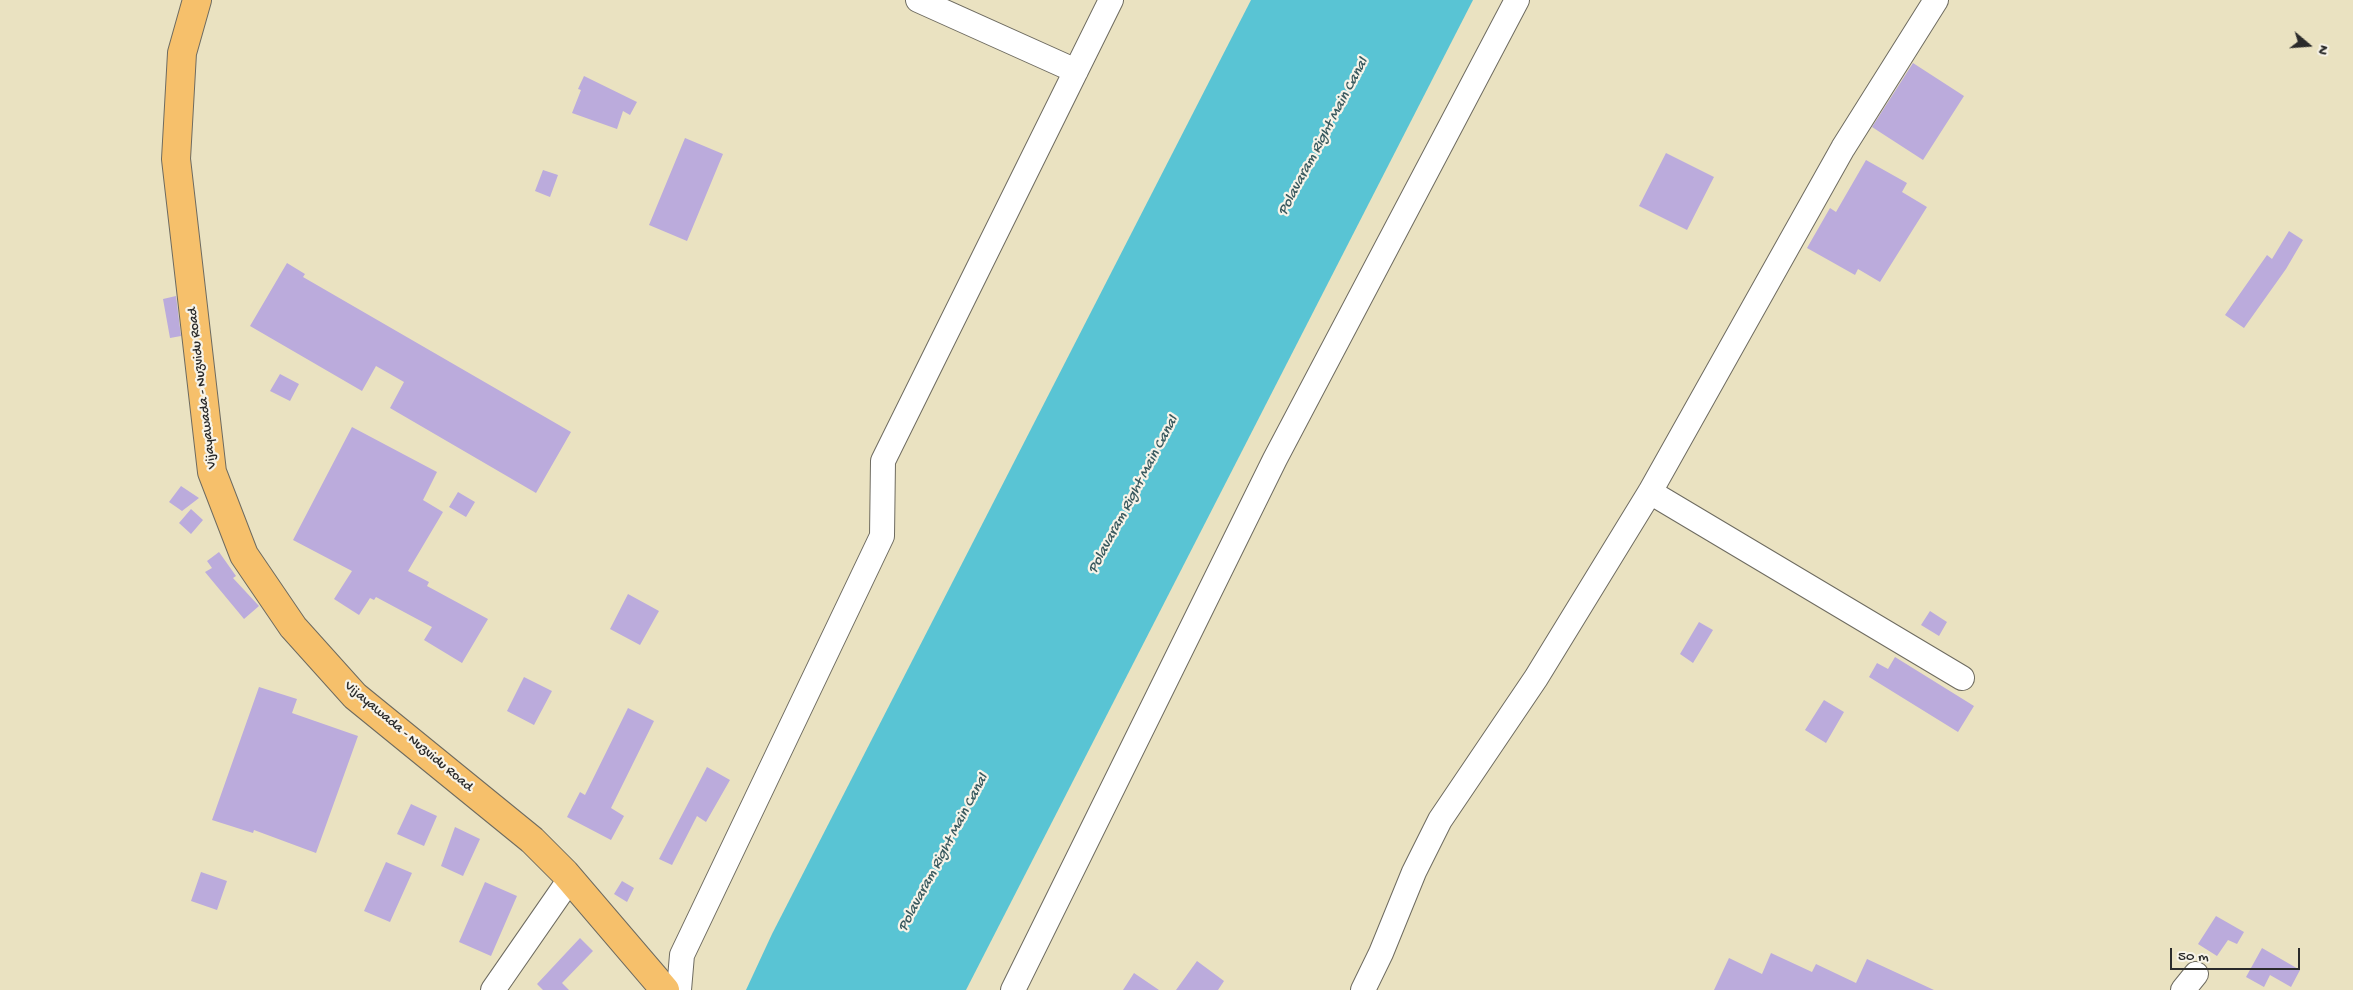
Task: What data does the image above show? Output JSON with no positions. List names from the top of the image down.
{
  "streets": {
    "main road": ["Vijayawada - Nuzvidu Road"]
  },
  "water": ["Polavaram Right Main Canal"],
  "scale_bar": "50 m",
  "north": "right"
}
